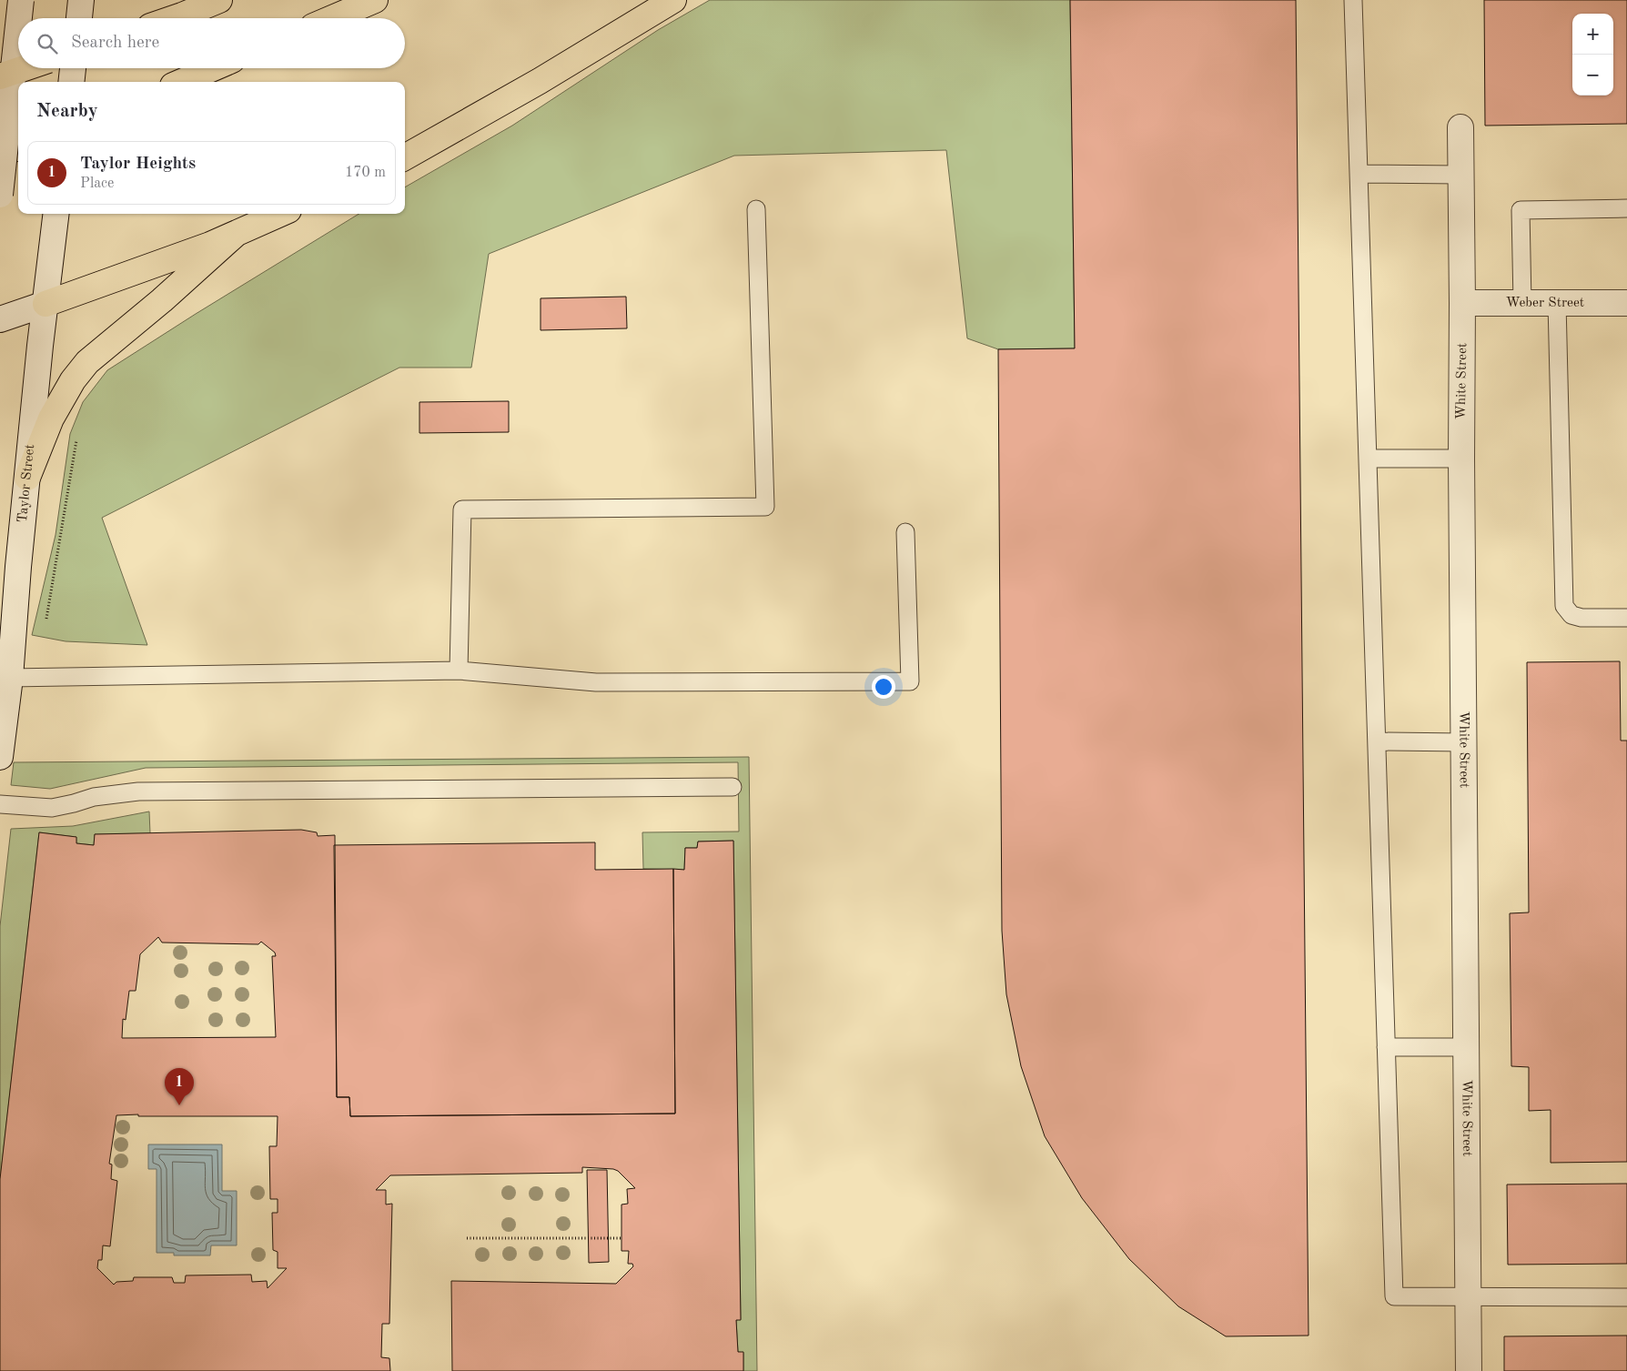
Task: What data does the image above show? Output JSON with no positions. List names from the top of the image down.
{
  "streets": {
    "street": ["Weber Street", "White Street", "Taylor Street"]
  },
  "crossings": [
    ["Weber Street", "White Street"]
  ],
  "page": {
    "map_buttons": ["+", "−"],
    "search": "Search here",
    "heading": "Nearby",
    "list": [
      {
        "mark": "1",
        "name": "Taylor Heights",
        "note": "Place",
        "value": "170 m"
      }
    ],
    "pins": "1"
  }
}
